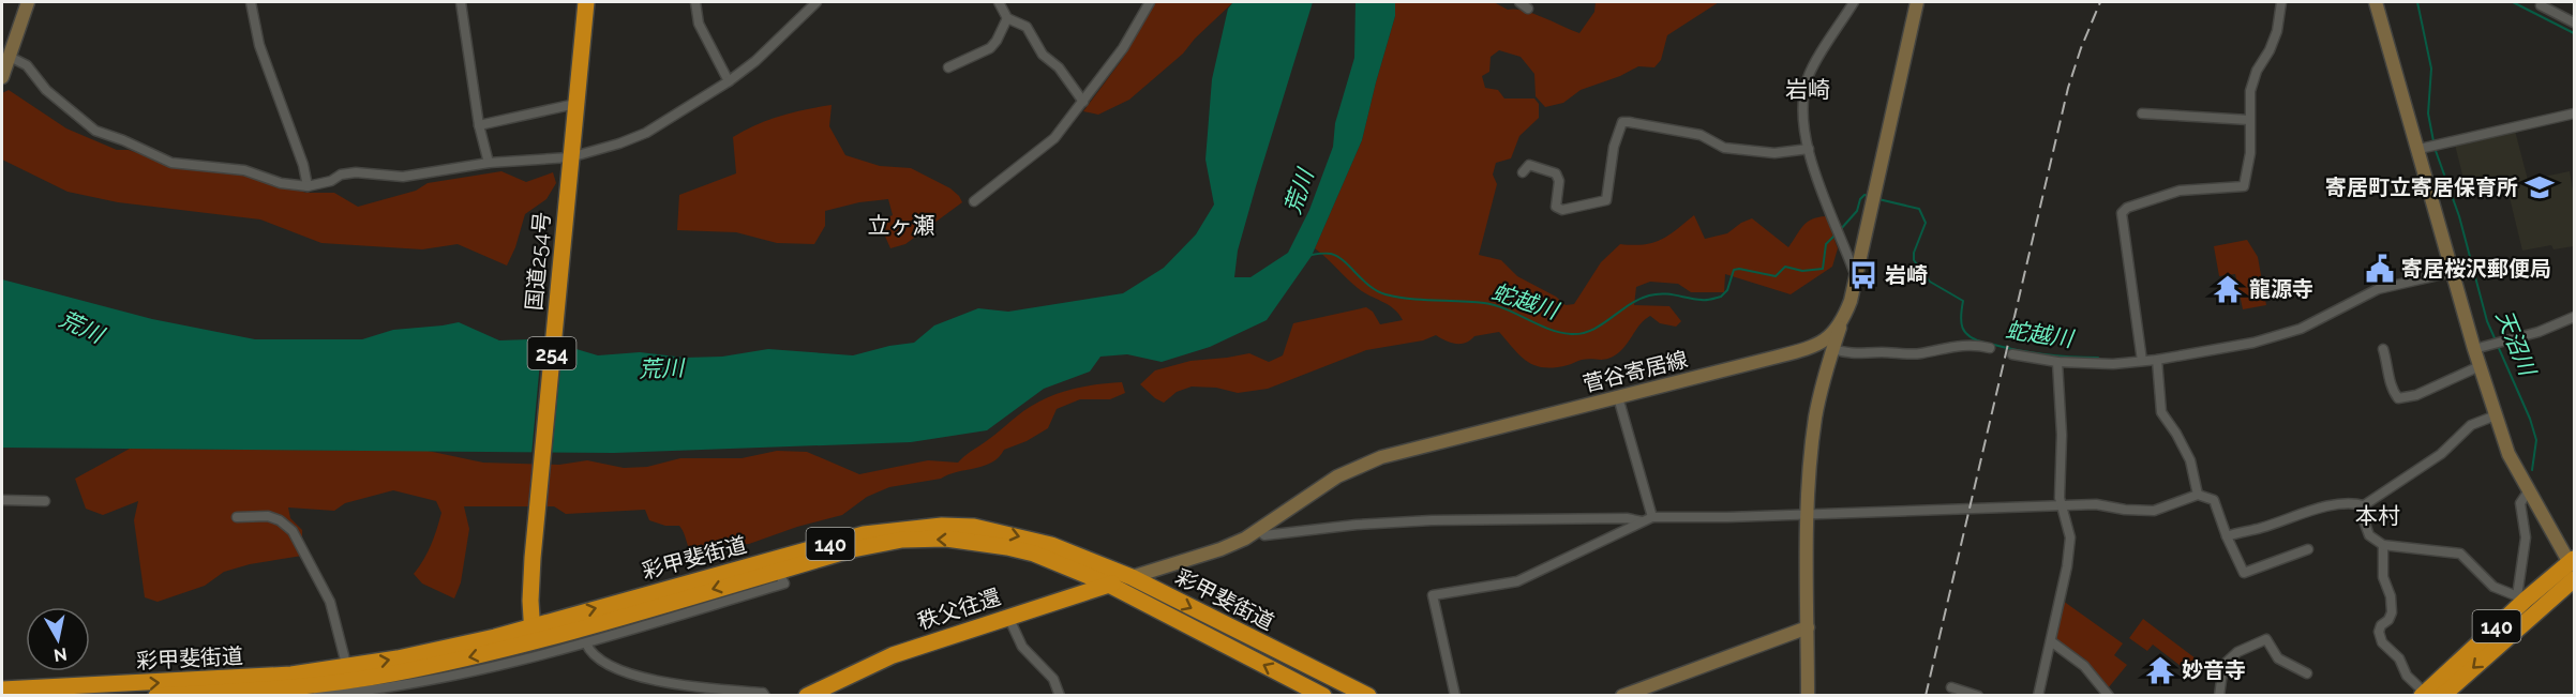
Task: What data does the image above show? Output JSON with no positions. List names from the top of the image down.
{
  "streets": {
    "highway": [
      "国道254号",
      "254",
      "140",
      "彩甲斐街道",
      "秩父往還"
    ],
    "street": ["菅谷寄居線"]
  },
  "crossings": [
    ["国道254号", "彩甲斐街道"],
    ["菅谷寄居線", "彩甲斐街道"],
    ["菅谷寄居線", "秩父往還"],
    ["彩甲斐街道", "秩父往還"]
  ],
  "districts": ["岩崎", "立ヶ瀬", "本村"],
  "water": ["荒川", "蛇越川", "天沼川"],
  "places": {
    "school or university": ["寄居町立寄居保育所"],
    "public building": ["寄居桜沢郵便局"],
    "bus stop": ["岩崎"],
    "temple": ["龍源寺", "妙音寺"]
  },
  "north": "bottom"
}
